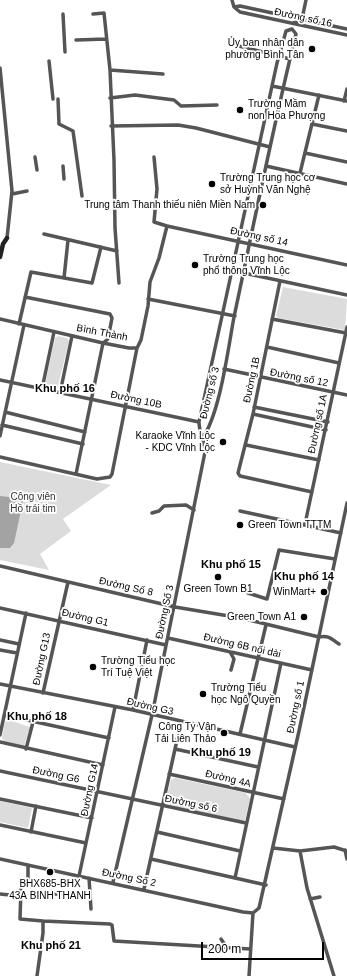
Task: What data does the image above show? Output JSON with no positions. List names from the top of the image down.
{
  "streets": {
    "street": [
      "Đường số 16",
      "Đường số 14",
      "Bình Thành",
      "Đường số 12",
      "Đường 1B",
      "Đường số 3",
      "Đường 10B",
      "Đường số 1A",
      "Đường Số 8",
      "Đường Số 3",
      "Đường G1",
      "Đường 6B nối dài",
      "Đường G13",
      "Đường G3",
      "Đường số 1",
      "Đường G6",
      "Đường 4A",
      "Đường G14",
      "Đường số 6",
      "Đường Số 2"
    ]
  },
  "crossings": [
    ["Đường số 16", "Đường số 3"],
    ["Đường số 14", "Bình Thành"],
    ["Đường số 14", "Đường số 3"],
    ["Đường số 12", "Đường 1B"],
    ["Đường số 12", "Đường số 3"],
    ["Đường số 12", "Đường số 1A"],
    ["Đường 1B", "Đường số 1A"],
    ["Đường số 3", "Đường 10B"],
    ["Đường số 3", "Đường Số 3"],
    ["Đường Số 8", "Đường Số 3"],
    ["Đường Số 8", "Đường G13"],
    ["Đường Số 8", "Đường số 1"],
    ["Đường Số 3", "Đường G1"],
    ["Đường Số 3", "Đường 6B nối dài"],
    ["Đường Số 3", "Đường G3"],
    ["Đường Số 3", "Đường G6"],
    ["Đường Số 3", "Đường số 6"],
    ["Đường Số 3", "Đường Số 2"],
    ["Đường G1", "Đường G13"],
    ["Đường 6B nối dài", "Đường số 1"],
    ["Đường G13", "Đường G3"],
    ["Đường G3", "Đường số 1"],
    ["Đường G3", "Đường G14"],
    ["Đường số 1", "Đường 4A"],
    ["Đường số 1", "Đường Số 2"],
    ["Đường G6", "Đường G14"],
    ["Đường G6", "Đường số 6"],
    ["Đường G14", "Đường Số 2"]
  ],
  "districts": [
    "Khu phố 16",
    "Khu phố 15",
    "Khu phố 14",
    "Khu phố 18",
    "Khu phố 19",
    "Khu phố 21"
  ],
  "parks": ["Công viên Hồ trái tim"],
  "places": [
    "Ủy ban nhân dân phường Bình Tân",
    "Trường Mầm non Hoa Phượng",
    "Trường Trung học cơ sở Huỳnh Văn Nghệ",
    "Trung tâm Thanh thiếu niên Miền Nam",
    "Trường Trung học phổ thông Vĩnh Lộc",
    "Karaoke Vĩnh Lộc - KDC Vĩnh Lộc",
    "Green Town TTTM",
    "Green Town B1",
    "WinMart+",
    "Green Town A1",
    "Trường Tiểu học Trí Tuệ Việt",
    "Trường Tiểu học Ngô Quyền",
    "Công Ty Vận Tải Liên Thảo",
    "BHX685-BHX 43A BINH THANH"
  ],
  "scale_bar": "200 m"
}
